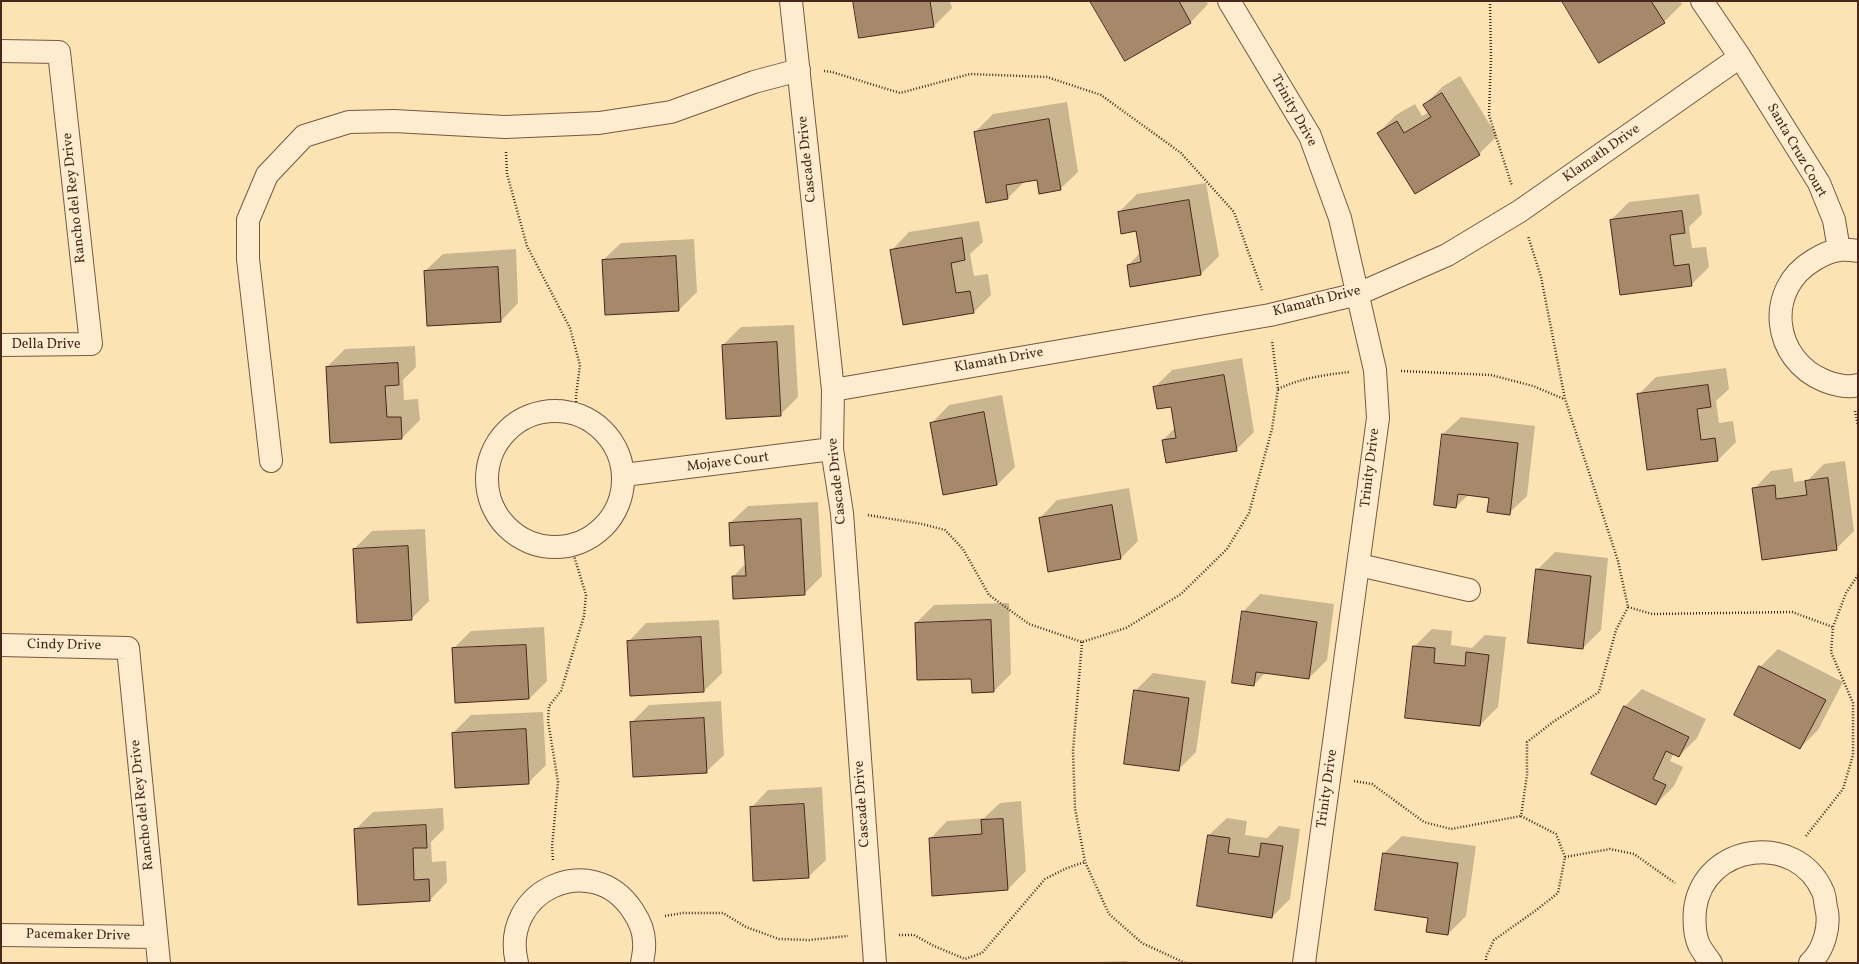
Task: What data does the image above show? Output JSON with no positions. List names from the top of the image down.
{
  "streets": {
    "street": [
      "Trinity Drive",
      "Santa Cruz Court",
      "Klamath Drive",
      "Cascade Drive",
      "Rancho del Rey Drive",
      "Della Drive",
      "Mojave Court",
      "Cindy Drive",
      "Pacemaker Drive"
    ]
  },
  "crossings": [
    ["Trinity Drive", "Klamath Drive"],
    ["Santa Cruz Court", "Klamath Drive"],
    ["Klamath Drive", "Cascade Drive"],
    ["Cascade Drive", "Mojave Court"],
    ["Rancho del Rey Drive", "Della Drive"],
    ["Rancho del Rey Drive", "Cindy Drive"],
    ["Rancho del Rey Drive", "Pacemaker Drive"]
  ]
}
